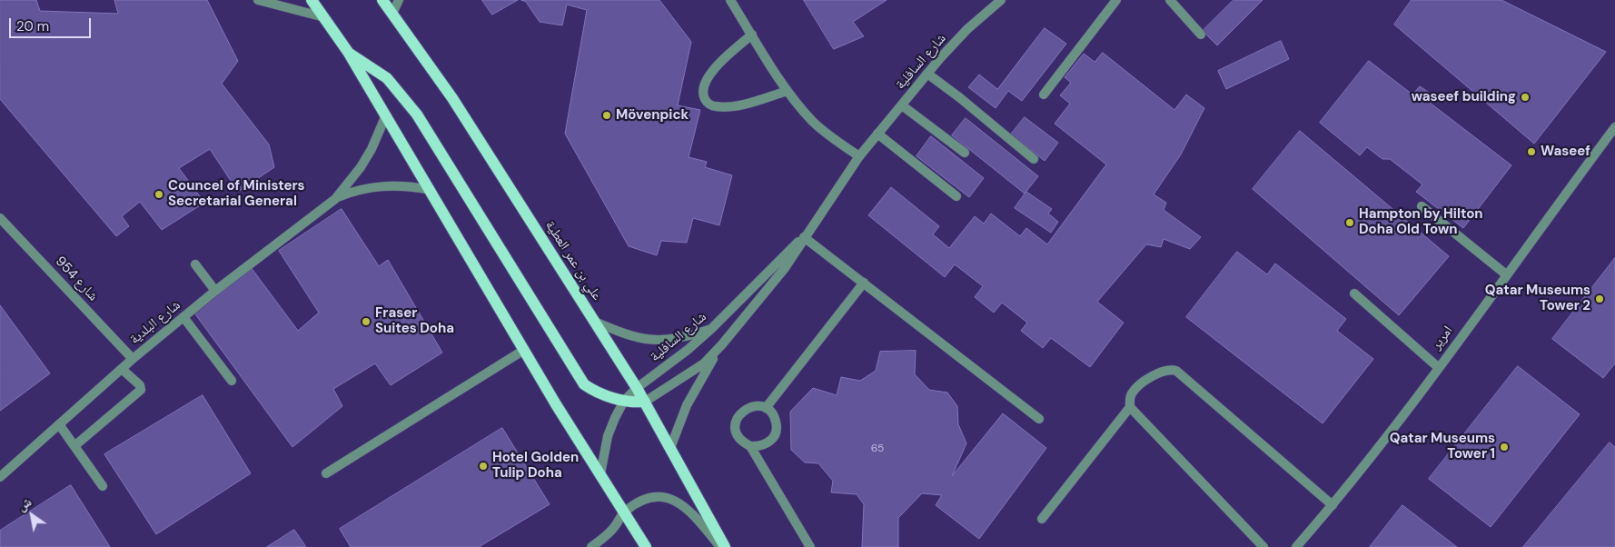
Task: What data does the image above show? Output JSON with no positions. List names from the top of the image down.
{
  "streets": {
    "main road": ["علي بن عمر العطية"],
    "street": [
      "شارع السافلية",
      "شارع 954",
      "شارع البلدية",
      "امرير"
    ]
  },
  "crossings": [
    ["شارع السافلية", "علي بن عمر العطية"],
    ["شارع 954", "شارع البلدية"]
  ],
  "places": [
    "waseef building",
    "Mövenpick",
    "Waseef",
    "Councel of Ministers Secretarial General",
    "Hampton by Hilton Doha Old Town",
    "Qatar Museums Tower 2",
    "Fraser Suites Doha",
    "Qatar Museums Tower 1",
    "Hotel Golden Tulip Doha"
  ],
  "house_numbers": ["65"],
  "scale_bar": "20 m",
  "north": "top left"
}
